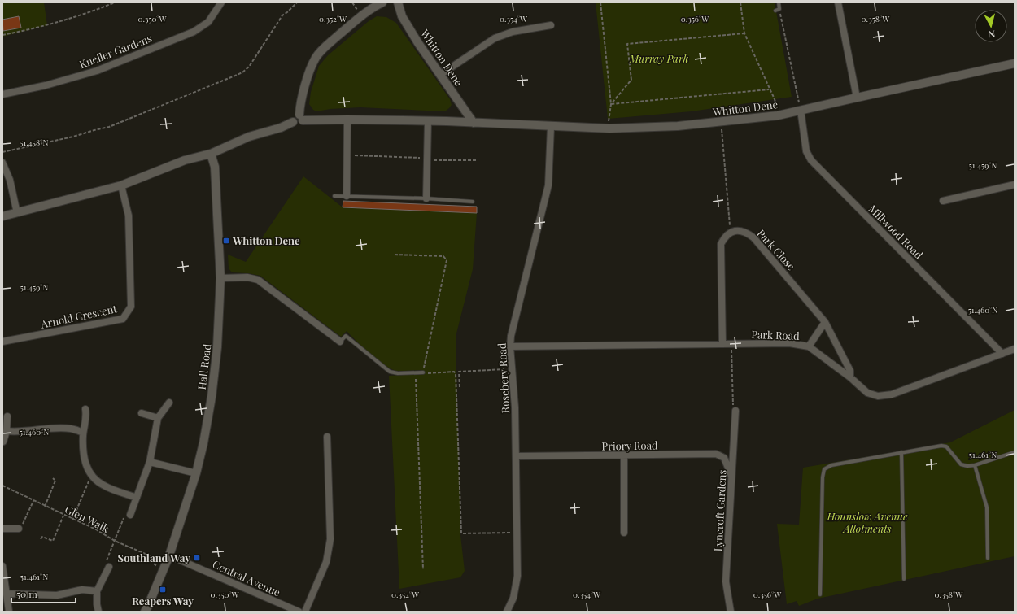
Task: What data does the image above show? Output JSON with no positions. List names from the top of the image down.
{
  "streets": {
    "street": [
      "Kneller Gardens",
      "Whitton Dene",
      "Millwood Road",
      "Park Close",
      "Arnold Crescent",
      "Park Road",
      "Hall Road",
      "Rosebery Road",
      "Priory Road",
      "Lyncroft Gardens",
      "Central Avenue"
    ],
    "path": ["Glen Walk"]
  },
  "crossings": [
    ["Whitton Dene", "Millwood Road"],
    ["Whitton Dene", "Rosebery Road"],
    ["Millwood Road", "Park Road"],
    ["Park Close", "Park Road"],
    ["Park Road", "Rosebery Road"],
    ["Hall Road", "Glen Walk"],
    ["Hall Road", "Central Avenue"],
    ["Rosebery Road", "Priory Road"],
    ["Priory Road", "Lyncroft Gardens"],
    ["Glen Walk", "Central Avenue"]
  ],
  "parks": ["Murray Park", "Hounslow Avenue Allotments"],
  "places": {
    "transit": ["Whitton Dene", "Southland Way", "Reapers Way"]
  },
  "scale_bar": "50 m",
  "north": "bottom",
  "coordinates": [
    "0.350°W",
    "0.352°W",
    "0.354°W",
    "0.356°W",
    "0.358°W",
    "51.458°N",
    "51.459°N",
    "51.460°N",
    "51.461°N"
  ]
}
